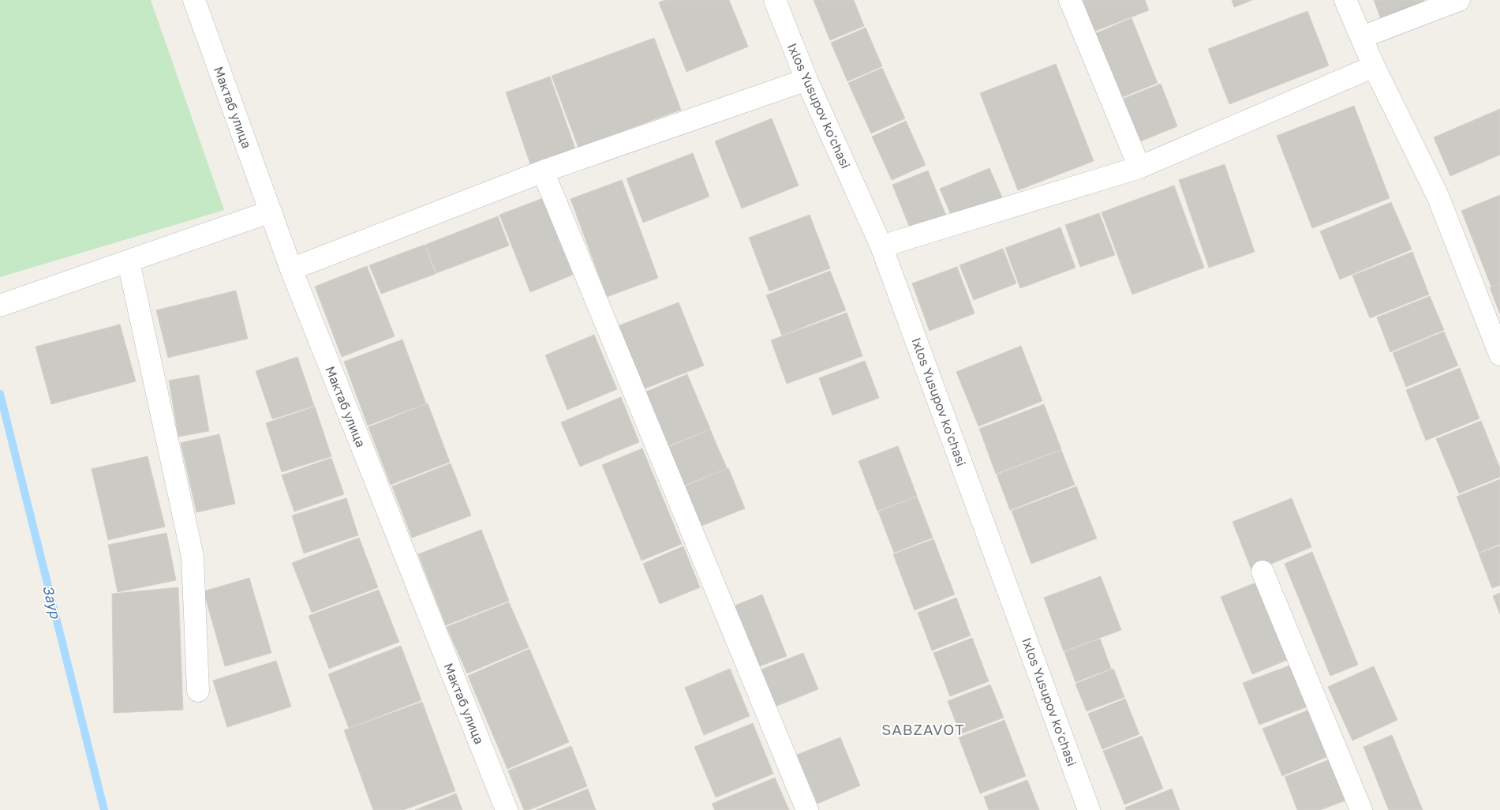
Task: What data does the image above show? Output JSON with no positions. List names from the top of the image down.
{
  "streets": {
    "street": ["Ixlos Yusupov ko'chasi", "Мактаб улица"]
  },
  "districts": ["SABZAVOT"],
  "water": ["Заур"]
}
